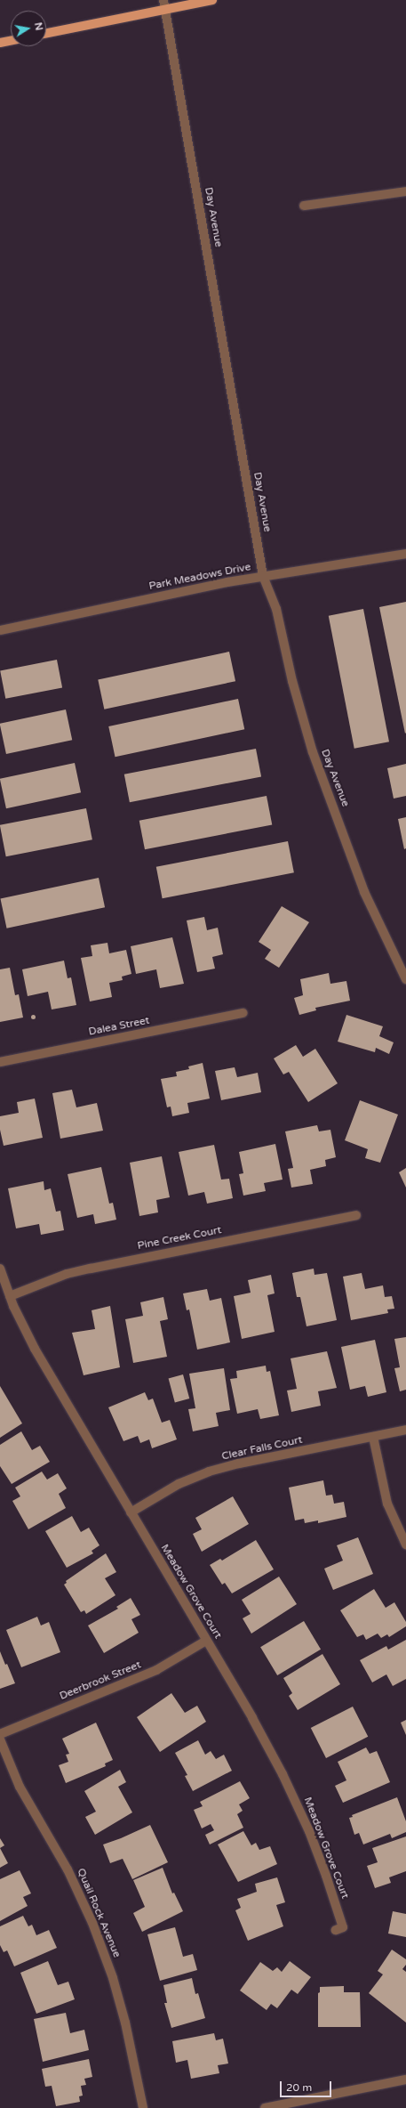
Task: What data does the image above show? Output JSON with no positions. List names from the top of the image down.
{
  "streets": {
    "street": [
      "Day Avenue",
      "Park Meadows Drive",
      "Dalea Street",
      "Pine Creek Court",
      "Clear Falls Court",
      "Meadow Grove Court",
      "Deerbrook Street",
      "Quail Rock Avenue"
    ]
  },
  "crossings": [
    ["Day Avenue", "Park Meadows Drive"],
    ["Pine Creek Court", "Meadow Grove Court"],
    ["Clear Falls Court", "Meadow Grove Court"],
    ["Meadow Grove Court", "Deerbrook Street"]
  ],
  "scale_bar": "20 m",
  "north": "right"
}
